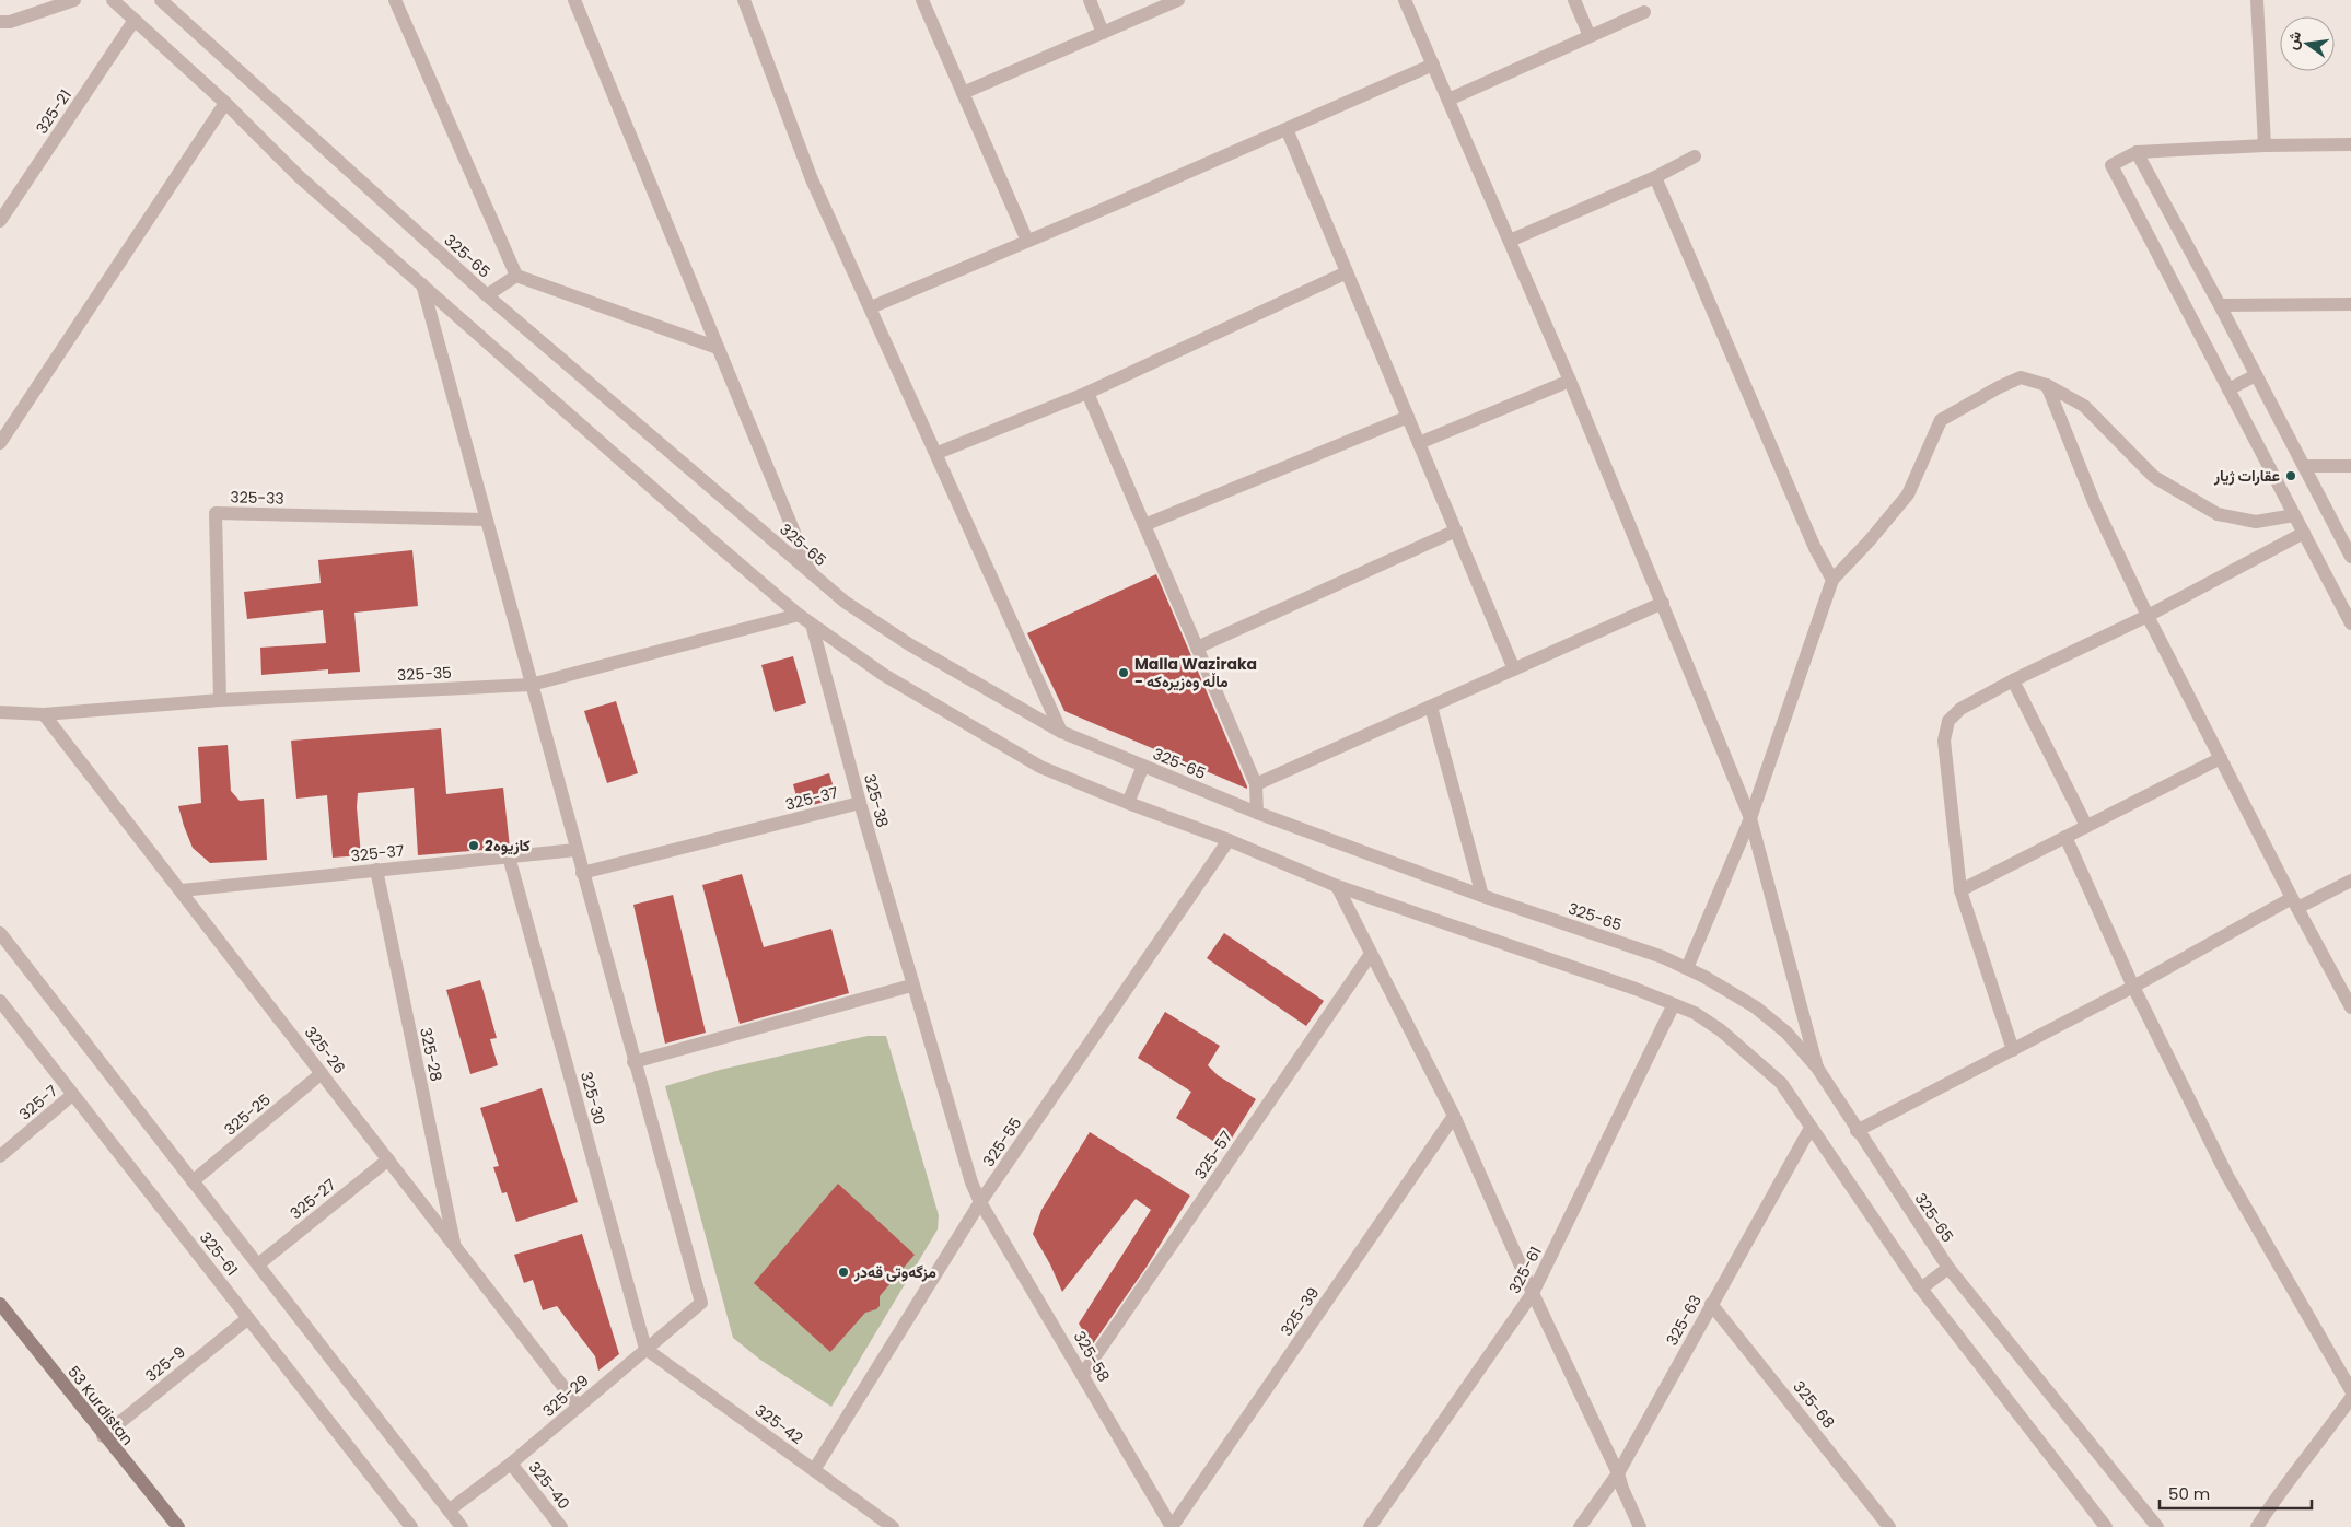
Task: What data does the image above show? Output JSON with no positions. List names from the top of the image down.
{
  "streets": {
    "main road": ["53 Kurdistan"],
    "street": [
      "325-21",
      "325-65",
      "325-33",
      "325-35",
      "325-37",
      "325-38",
      "325-26",
      "325-28",
      "325-30",
      "325-7",
      "325-25",
      "325-55",
      "325-57",
      "325-27",
      "325-61",
      "325-39",
      "325-63",
      "325-58",
      "325-9",
      "325-29",
      "325-68",
      "325-42",
      "325-40"
    ]
  },
  "crossings": [
    ["325-33", "325-35"],
    ["325-35", "325-26"],
    ["325-37", "325-38"],
    ["325-37", "325-26"],
    ["325-37", "325-28"],
    ["325-37", "325-30"],
    ["325-38", "325-55"],
    ["325-38", "325-58"],
    ["325-26", "325-28"],
    ["325-26", "325-25"],
    ["325-26", "325-27"],
    ["325-26", "325-29"],
    ["325-30", "325-29"],
    ["325-30", "325-42"],
    ["325-7", "325-61"],
    ["325-55", "325-58"],
    ["325-55", "325-42"],
    ["325-57", "325-58"],
    ["325-61", "325-9"],
    ["325-39", "325-58"],
    ["325-63", "325-68"],
    ["325-9", "53 Kurdistan"],
    ["325-29", "325-42"],
    ["325-29", "325-40"]
  ],
  "places": [
    "عقارات ژیار",
    "Malla Waziraka - ماڵە وەزیرەکە",
    "كازيوه2",
    "مزگەوتی قەدر"
  ],
  "scale_bar": "50 m",
  "north": "left"
}
